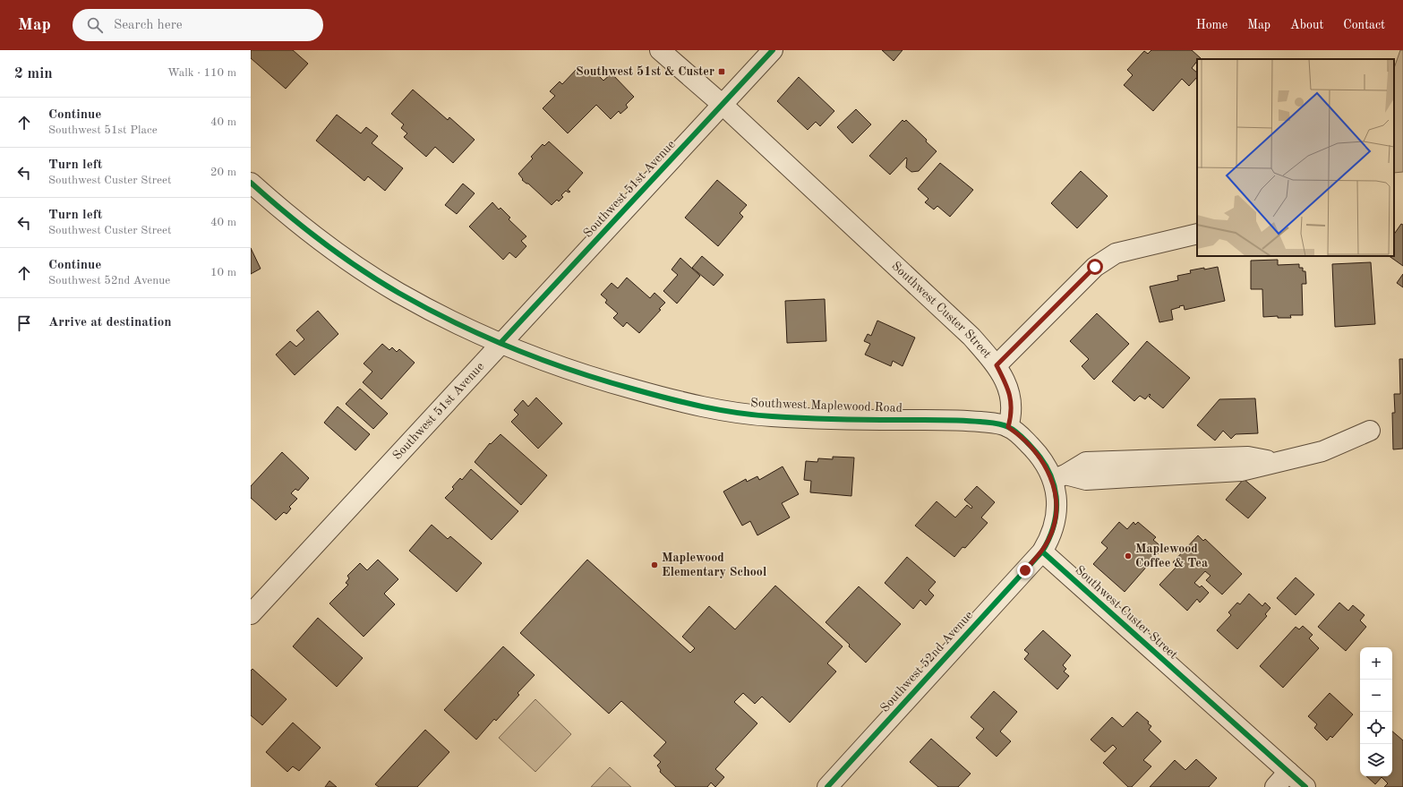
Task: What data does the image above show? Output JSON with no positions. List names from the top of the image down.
{
  "streets": {
    "street": [
      "Southwest 51st Avenue",
      "Southwest Custer Street",
      "Southwest Maplewood Road",
      "Southwest 52nd Avenue"
    ]
  },
  "crossings": [
    ["Southwest 51st Avenue", "Southwest Custer Street"],
    ["Southwest 51st Avenue", "Southwest Maplewood Road"],
    ["Southwest Custer Street", "Southwest Maplewood Road"],
    ["Southwest Custer Street", "Southwest 52nd Avenue"]
  ],
  "places": {
    "transit": ["Southwest 51st & Custer"],
    "other": ["Maplewood Coffee & Tea", "Maplewood Elementary School"]
  },
  "page": {
    "header": "Map",
    "search": "Search here",
    "nav": [
      "Home",
      "Map",
      "About",
      "Contact"
    ],
    "heading": ["2 min", "Walk · 110 m"],
    "list": [
      ["Continue", "Southwest 51st Place", "40 m"],
      ["Turn left", "Southwest Custer Street", "20 m"],
      ["Turn left", "Southwest Custer Street", "40 m"],
      ["Continue", "Southwest 52nd Avenue", "10 m"],
      "Arrive at destination"
    ],
    "map_buttons": ["+", "−"]
  }
}
